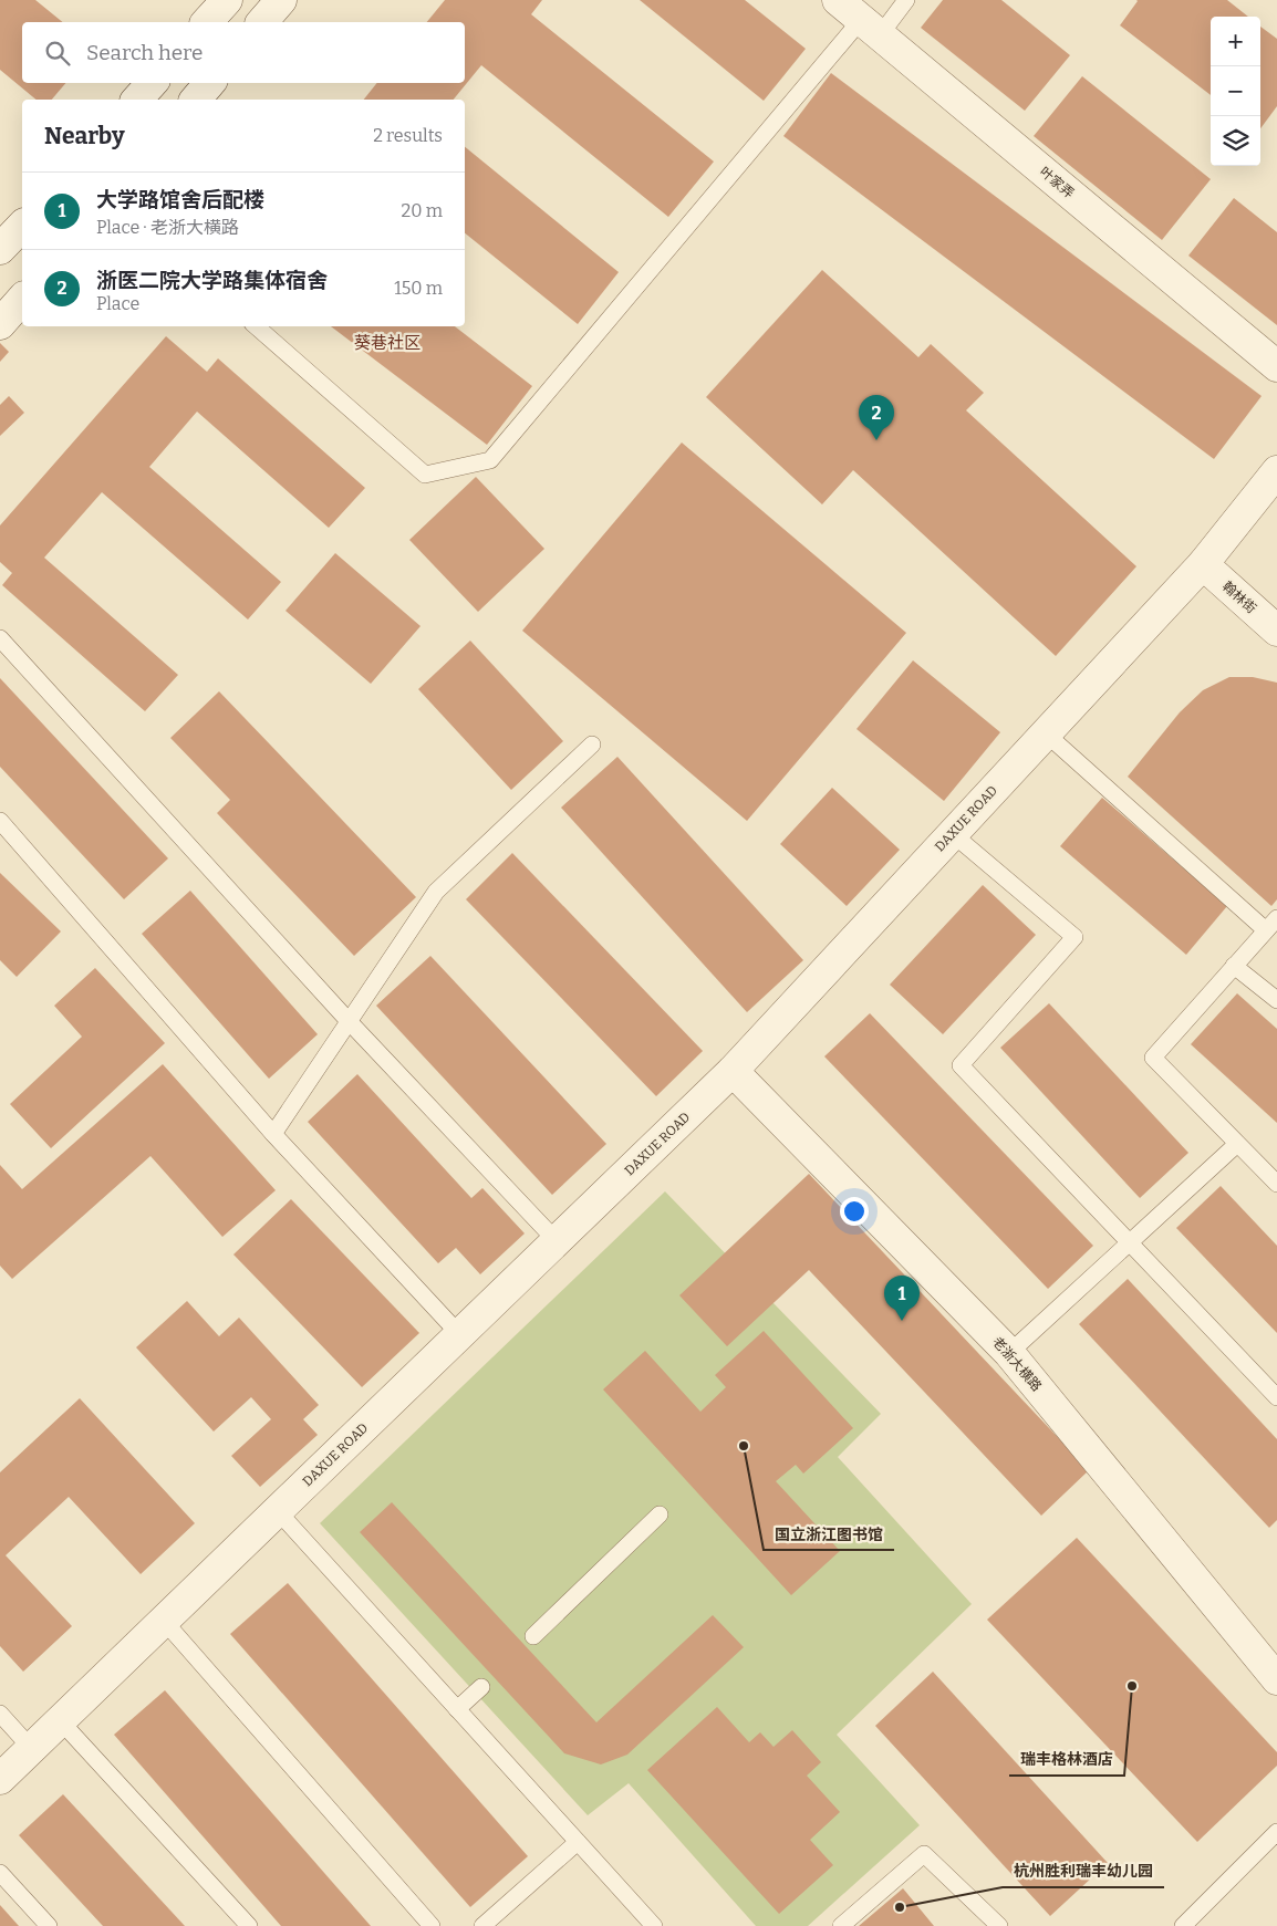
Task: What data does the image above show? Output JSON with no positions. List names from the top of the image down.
{
  "streets": {
    "street": [
      "叶家弄",
      "翰林街",
      "DAXUE ROAD",
      "老浙大横路"
    ]
  },
  "crossings": [
    ["翰林街", "DAXUE ROAD"],
    ["DAXUE ROAD", "老浙大横路"]
  ],
  "districts": ["葵巷社区"],
  "places": ["国立浙江图书馆", "瑞丰格林酒店", "杭州胜利瑞丰幼儿园"],
  "page": {
    "map_buttons": ["+", "−"],
    "search": "Search here",
    "heading": ["Nearby", "2 results"],
    "list": [
      {
        "mark": "1",
        "name": "大学路馆舍后配楼",
        "note": "Place · 老浙大横路",
        "value": "20 m"
      },
      {
        "mark": "2",
        "name": "浙医二院大学路集体宿舍",
        "note": "Place",
        "value": "150 m"
      }
    ],
    "pins": ["2", "1"]
  }
}
